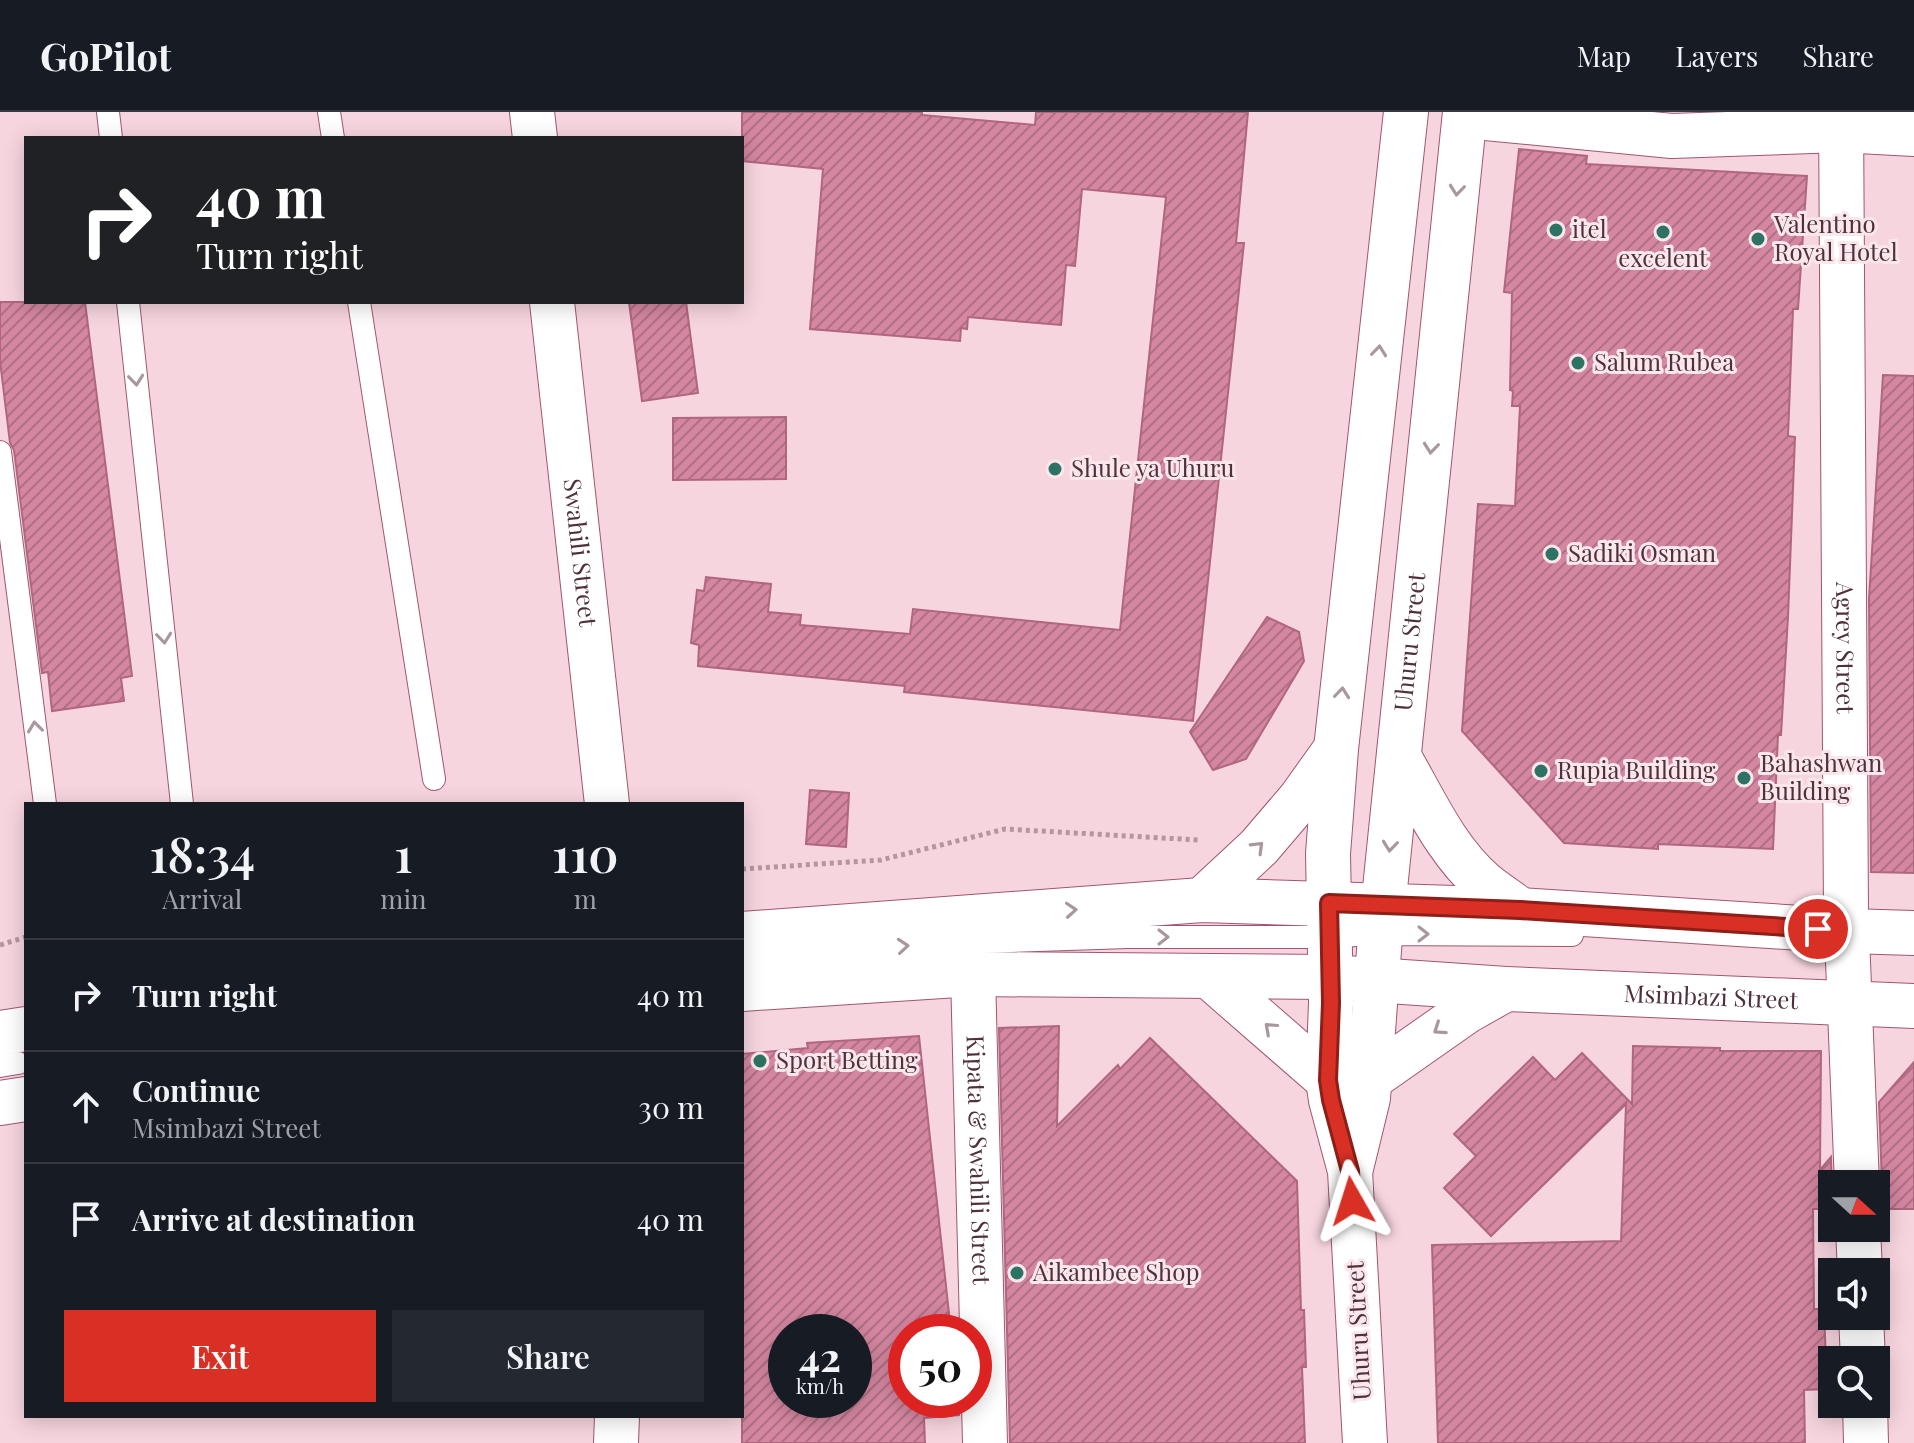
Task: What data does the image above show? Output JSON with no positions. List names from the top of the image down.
{
  "streets": {
    "street": [
      "Swahili Street",
      "Uhuru Street",
      "Agrey Street",
      "Msimbazi Street",
      "Kipata & Swahili Street"
    ]
  },
  "crossings": [
    ["Uhuru Street", "Msimbazi Street"],
    ["Agrey Street", "Msimbazi Street"]
  ],
  "places": [
    "itel",
    "excelent",
    "Valentino Royal Hotel",
    "Salum Rubea",
    "Shule ya Uhuru",
    "Sadiki Osman",
    "Rupia Building",
    "Bahashwan Building",
    "Sport Betting",
    "Aikambee Shop"
  ],
  "north": "right",
  "page": {
    "header": "GoPilot",
    "nav": ["Map", "Layers", "Share"],
    "turn": ["40 m", "Turn right"],
    "eta": [
      "18:34",
      "Arrival",
      "1",
      "min",
      "110",
      "m"
    ],
    "list": [
      {
        "name": "Turn right",
        "value": "40 m"
      },
      {
        "name": "Continue",
        "note": "Msimbazi Street",
        "value": "30 m"
      },
      {
        "name": "Arrive at destination",
        "value": "40 m"
      }
    ],
    "buttons": ["Exit", "Share"],
    "speed": "42 km/h",
    "limit": "50"
  }
}
